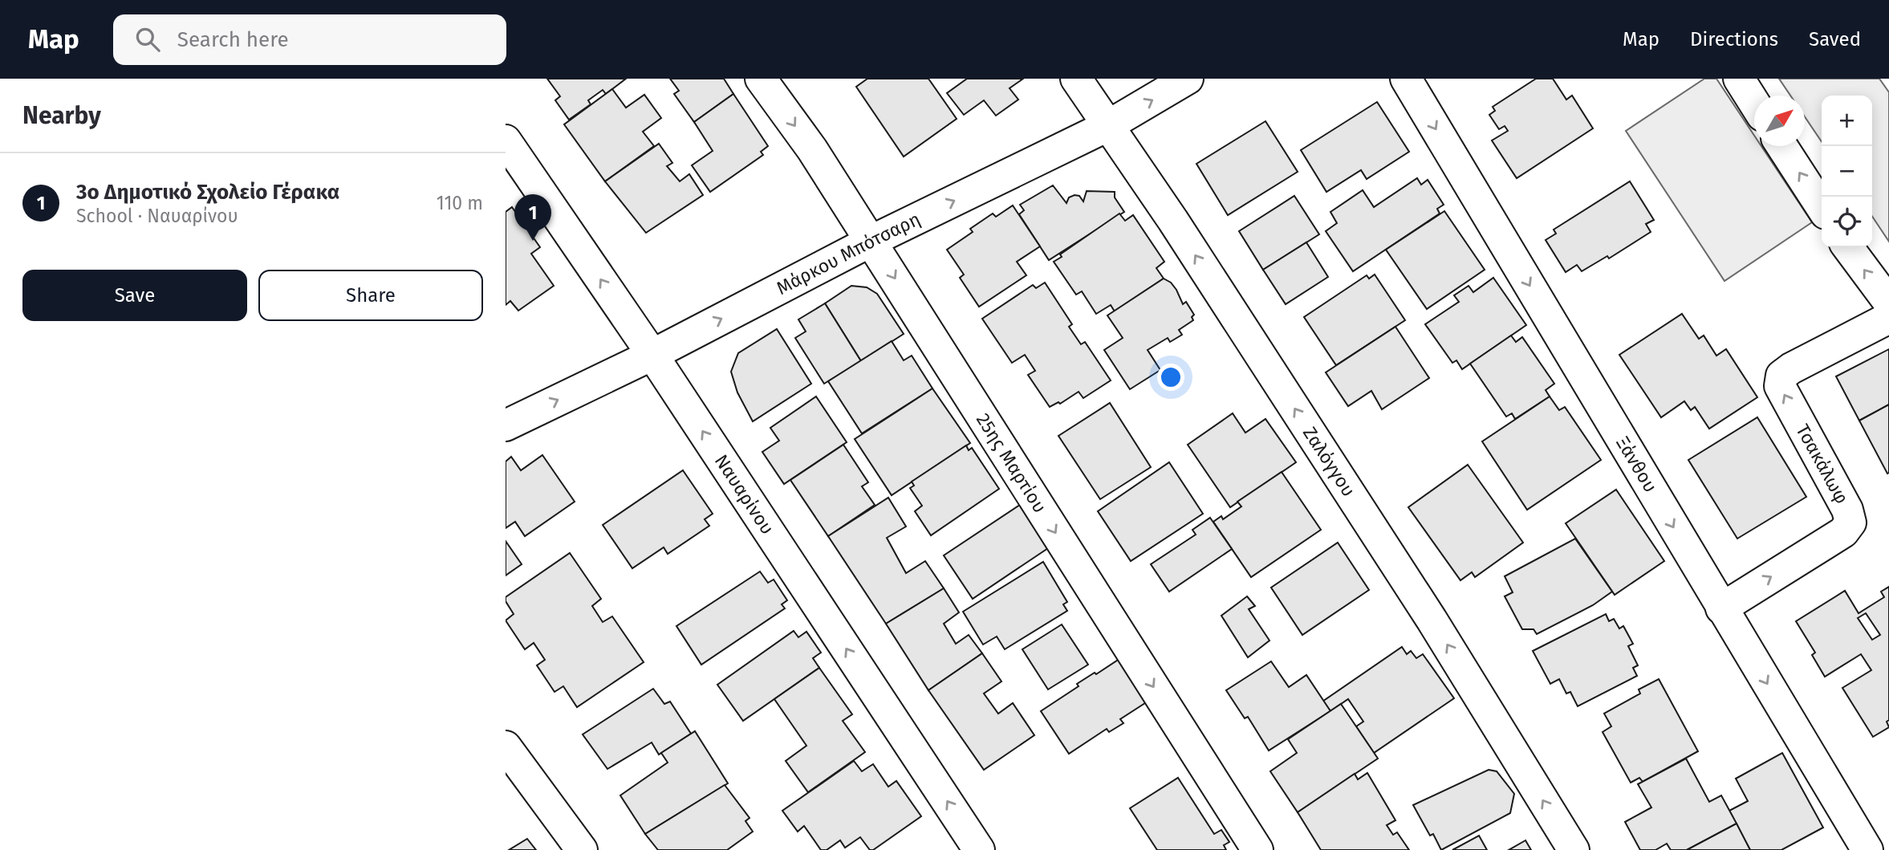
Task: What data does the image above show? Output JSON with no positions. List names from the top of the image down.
{
  "streets": {
    "street": [
      "Μάρκου Μπότσαρη",
      "Ζαλόγγου",
      "25ης Μαρτίου",
      "Τσακάλωφ",
      "Ξάνθου",
      "Ναυαρίνου"
    ]
  },
  "crossings": [
    ["Μάρκου Μπότσαρη", "Ζαλόγγου"],
    ["Μάρκου Μπότσαρη", "25ης Μαρτίου"],
    ["Μάρκου Μπότσαρη", "Ναυαρίνου"],
    ["Τσακάλωφ", "Ξάνθου"]
  ],
  "one_way": [
    "Μάρκου Μπότσαρη",
    "Ζαλόγγου",
    "25ης Μαρτίου",
    "Ξάνθου",
    "Ναυαρίνου"
  ],
  "north": "top right",
  "page": {
    "header": "Map",
    "search": "Search here",
    "nav": ["Map", "Directions", "Saved"],
    "heading": "Nearby",
    "map_buttons": ["+", "−"],
    "list": [
      {
        "mark": "1",
        "name": "3ο Δημοτικό Σχολείο Γέρακα",
        "note": "School · Ναυαρίνου",
        "value": "110 m"
      }
    ],
    "pins": "1",
    "buttons": ["Save", "Share"]
  }
}
